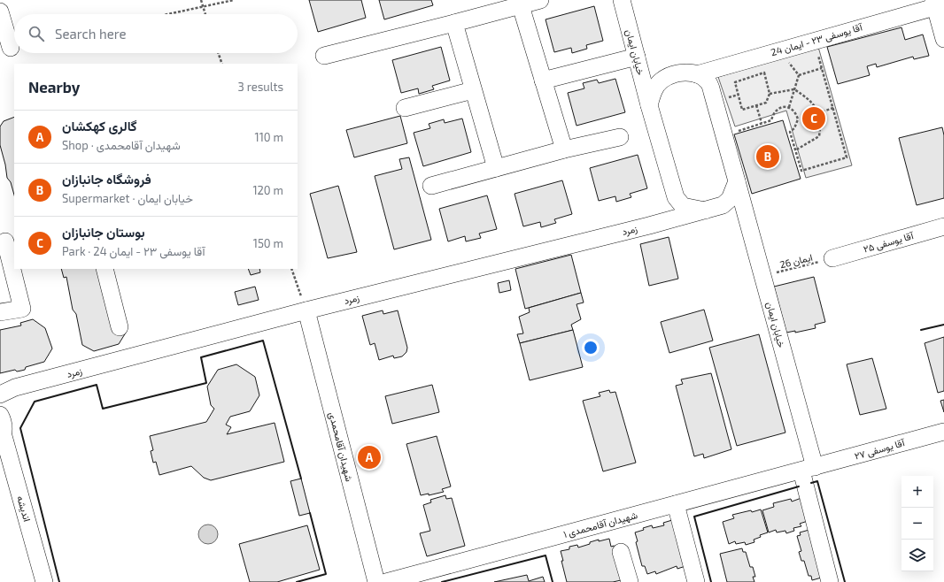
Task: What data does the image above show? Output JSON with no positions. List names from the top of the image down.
{
  "streets": {
    "street": [
      "آقا یوسفی ۲۳ - ایمان 24",
      "خیابان ایمان",
      "زمرد",
      "آقا یوسفی ۲۵",
      "شهیدان آقامحمدی",
      "آقا یوسفی ۲۷",
      "انديشه",
      "شهیدان آقامحمدی ۱"
    ],
    "path": ["ایمان 26"]
  },
  "crossings": [
    ["آقا یوسفی ۲۳ - ایمان 24", "خیابان ایمان"],
    ["خیابان ایمان", "زمرد"],
    ["خیابان ایمان", "ایمان 26"],
    ["خیابان ایمان", "آقا یوسفی ۲۷"],
    ["خیابان ایمان", "شهیدان آقامحمدی ۱"],
    ["زمرد", "شهیدان آقامحمدی"],
    ["آقا یوسفی ۲۵", "ایمان 26"],
    ["آقا یوسفی ۲۷", "شهیدان آقامحمدی ۱"]
  ],
  "page": {
    "search": "Search here",
    "heading": ["Nearby", "3 results"],
    "pins": ["C", "B", "A"],
    "list": [
      {
        "mark": "A",
        "name": "گالری کهکشان",
        "note": "Shop · شهیدان آقامحمدی",
        "value": "110 m"
      },
      {
        "mark": "B",
        "name": "فروشگاه جانبازان",
        "note": "Supermarket · خیابان ایمان",
        "value": "120 m"
      },
      {
        "mark": "C",
        "name": "بوستان جانبازان",
        "note": "Park · آقا یوسفی ۲۳ - ایمان 24",
        "value": "150 m"
      }
    ],
    "map_buttons": ["+", "−"]
  }
}
